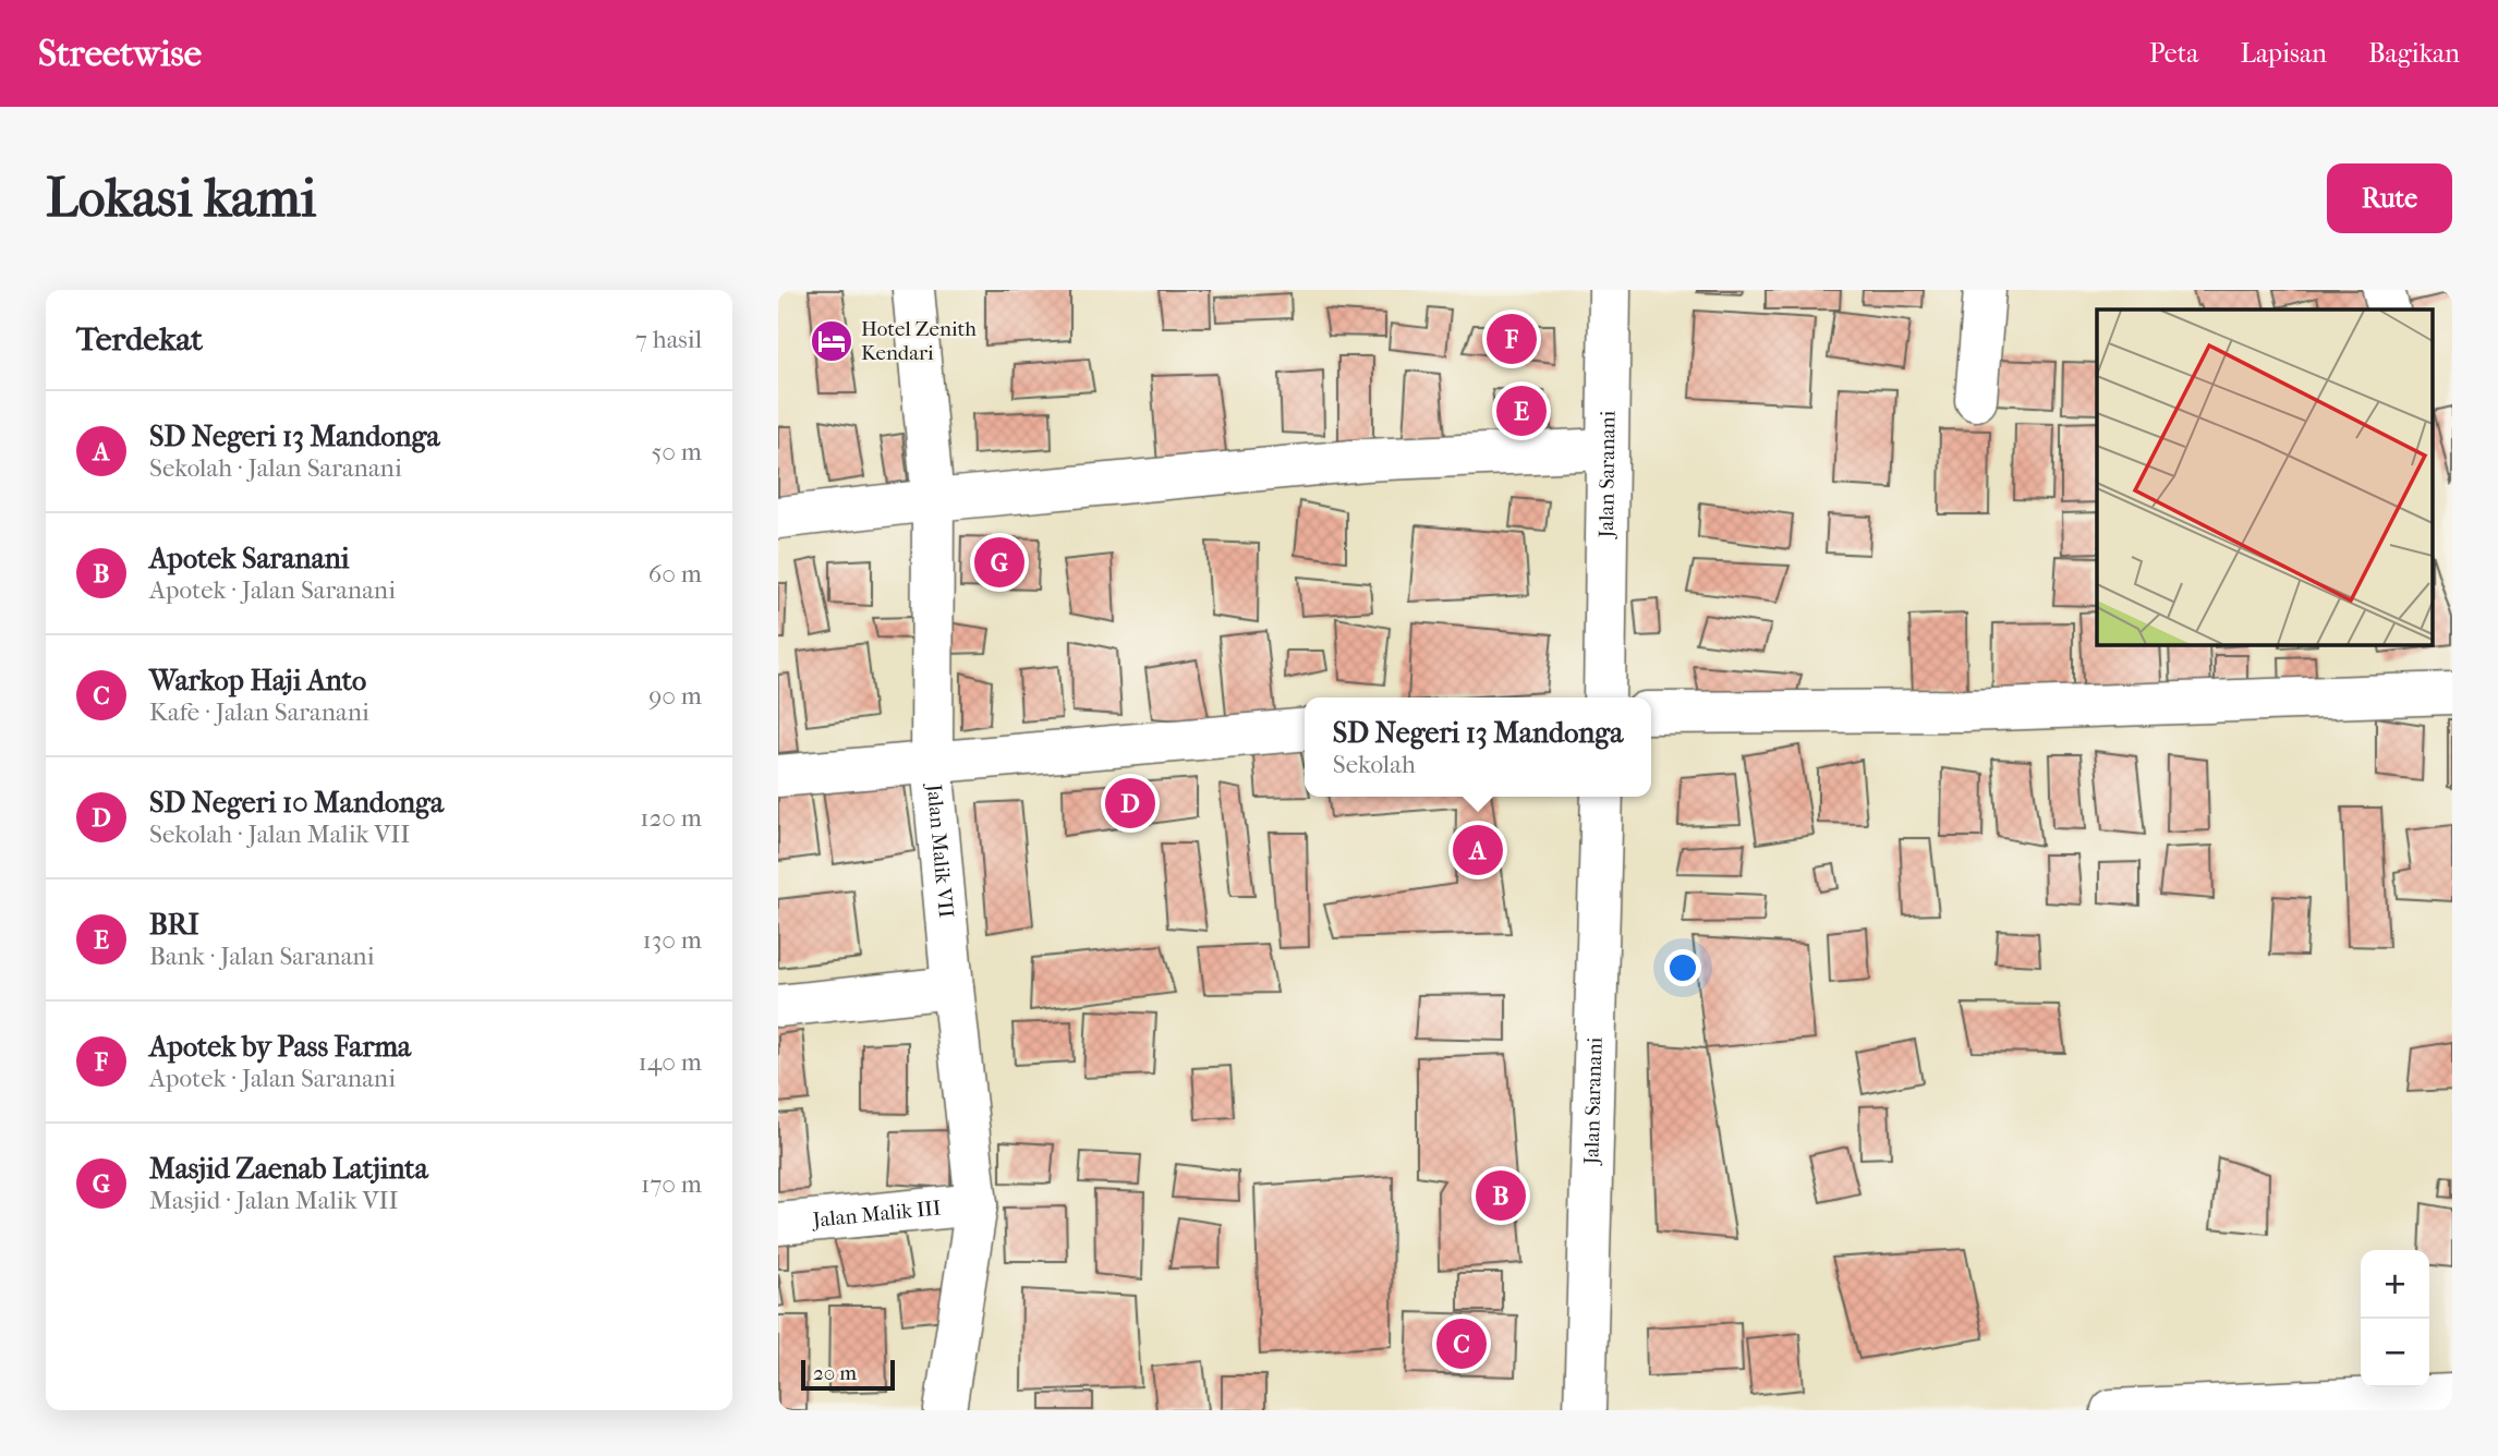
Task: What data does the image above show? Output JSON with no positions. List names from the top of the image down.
{
  "streets": {
    "street": ["Jalan Saranani", "Jalan Malik VII", "Jalan Malik III"]
  },
  "crossings": [
    ["Jalan Malik VII", "Jalan Malik III"]
  ],
  "places": {
    "hotel": ["Hotel Zenith Kendari"]
  },
  "scale_bar": "20 m",
  "page": {
    "header": "Streetwise",
    "nav": ["Peta", "Lapisan", "Bagikan"],
    "buttons": "Rute",
    "title": "Lokasi kami",
    "heading": ["Terdekat", "7 hasil"],
    "pins": [
      "F",
      "E",
      "G",
      "D",
      "A",
      "B",
      "C"
    ],
    "list": [
      {
        "mark": "A",
        "name": "SD Negeri 13 Mandonga",
        "note": "Sekolah · Jalan Saranani",
        "value": "50 m"
      },
      {
        "mark": "B",
        "name": "Apotek Saranani",
        "note": "Apotek · Jalan Saranani",
        "value": "60 m"
      },
      {
        "mark": "C",
        "name": "Warkop Haji Anto",
        "note": "Kafe · Jalan Saranani",
        "value": "90 m"
      },
      {
        "mark": "D",
        "name": "SD Negeri 10 Mandonga",
        "note": "Sekolah · Jalan Malik VII",
        "value": "120 m"
      },
      {
        "mark": "E",
        "name": "BRI",
        "note": "Bank · Jalan Saranani",
        "value": "130 m"
      },
      {
        "mark": "F",
        "name": "Apotek by Pass Farma",
        "note": "Apotek · Jalan Saranani",
        "value": "140 m"
      },
      {
        "mark": "G",
        "name": "Masjid Zaenab Latjinta",
        "note": "Masjid · Jalan Malik VII",
        "value": "170 m"
      }
    ],
    "popup": ["SD Negeri 13 Mandonga", "Sekolah"],
    "map_buttons": ["+", "−"],
    "scale": "20 m"
  }
}
